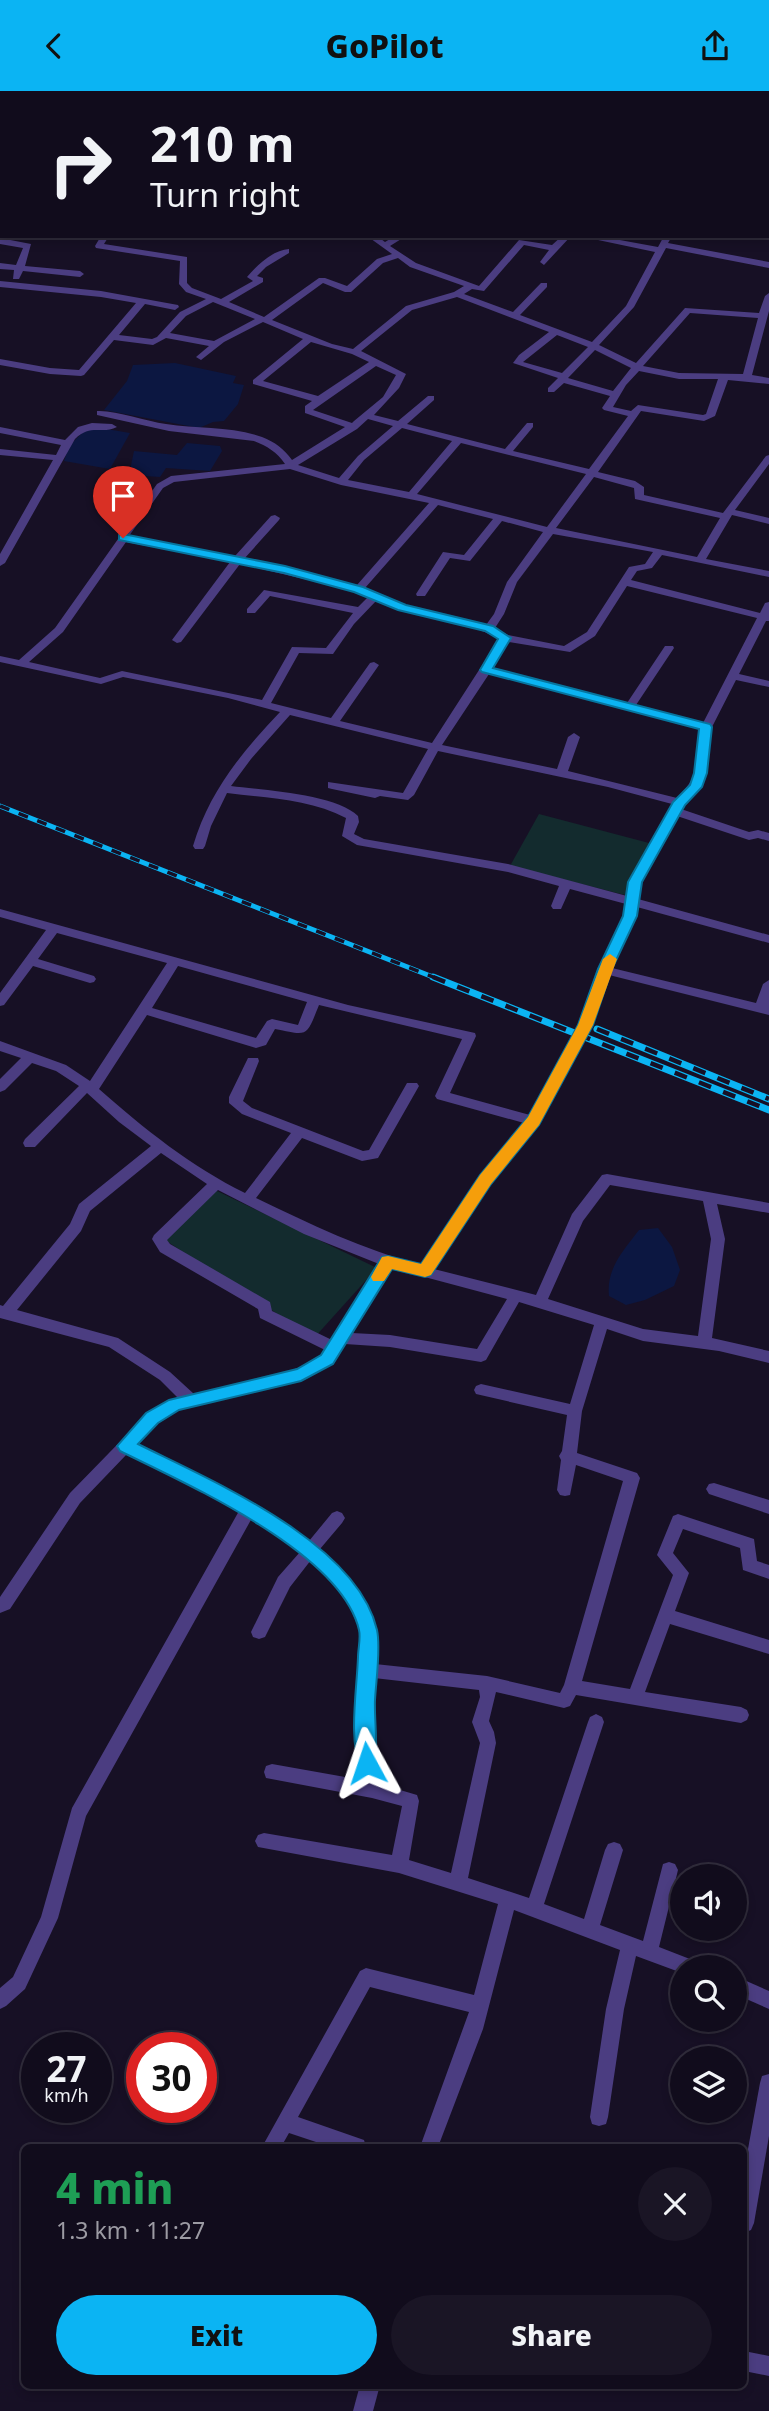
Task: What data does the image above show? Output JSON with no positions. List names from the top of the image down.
{
  "page": {
    "header": "GoPilot",
    "turn": ["210 m", "Turn right"],
    "speed": "27 km/h",
    "limit": "30",
    "heading": ["4 min", "1.3 km · 11:27"],
    "buttons": ["Exit", "Share"]
  }
}
